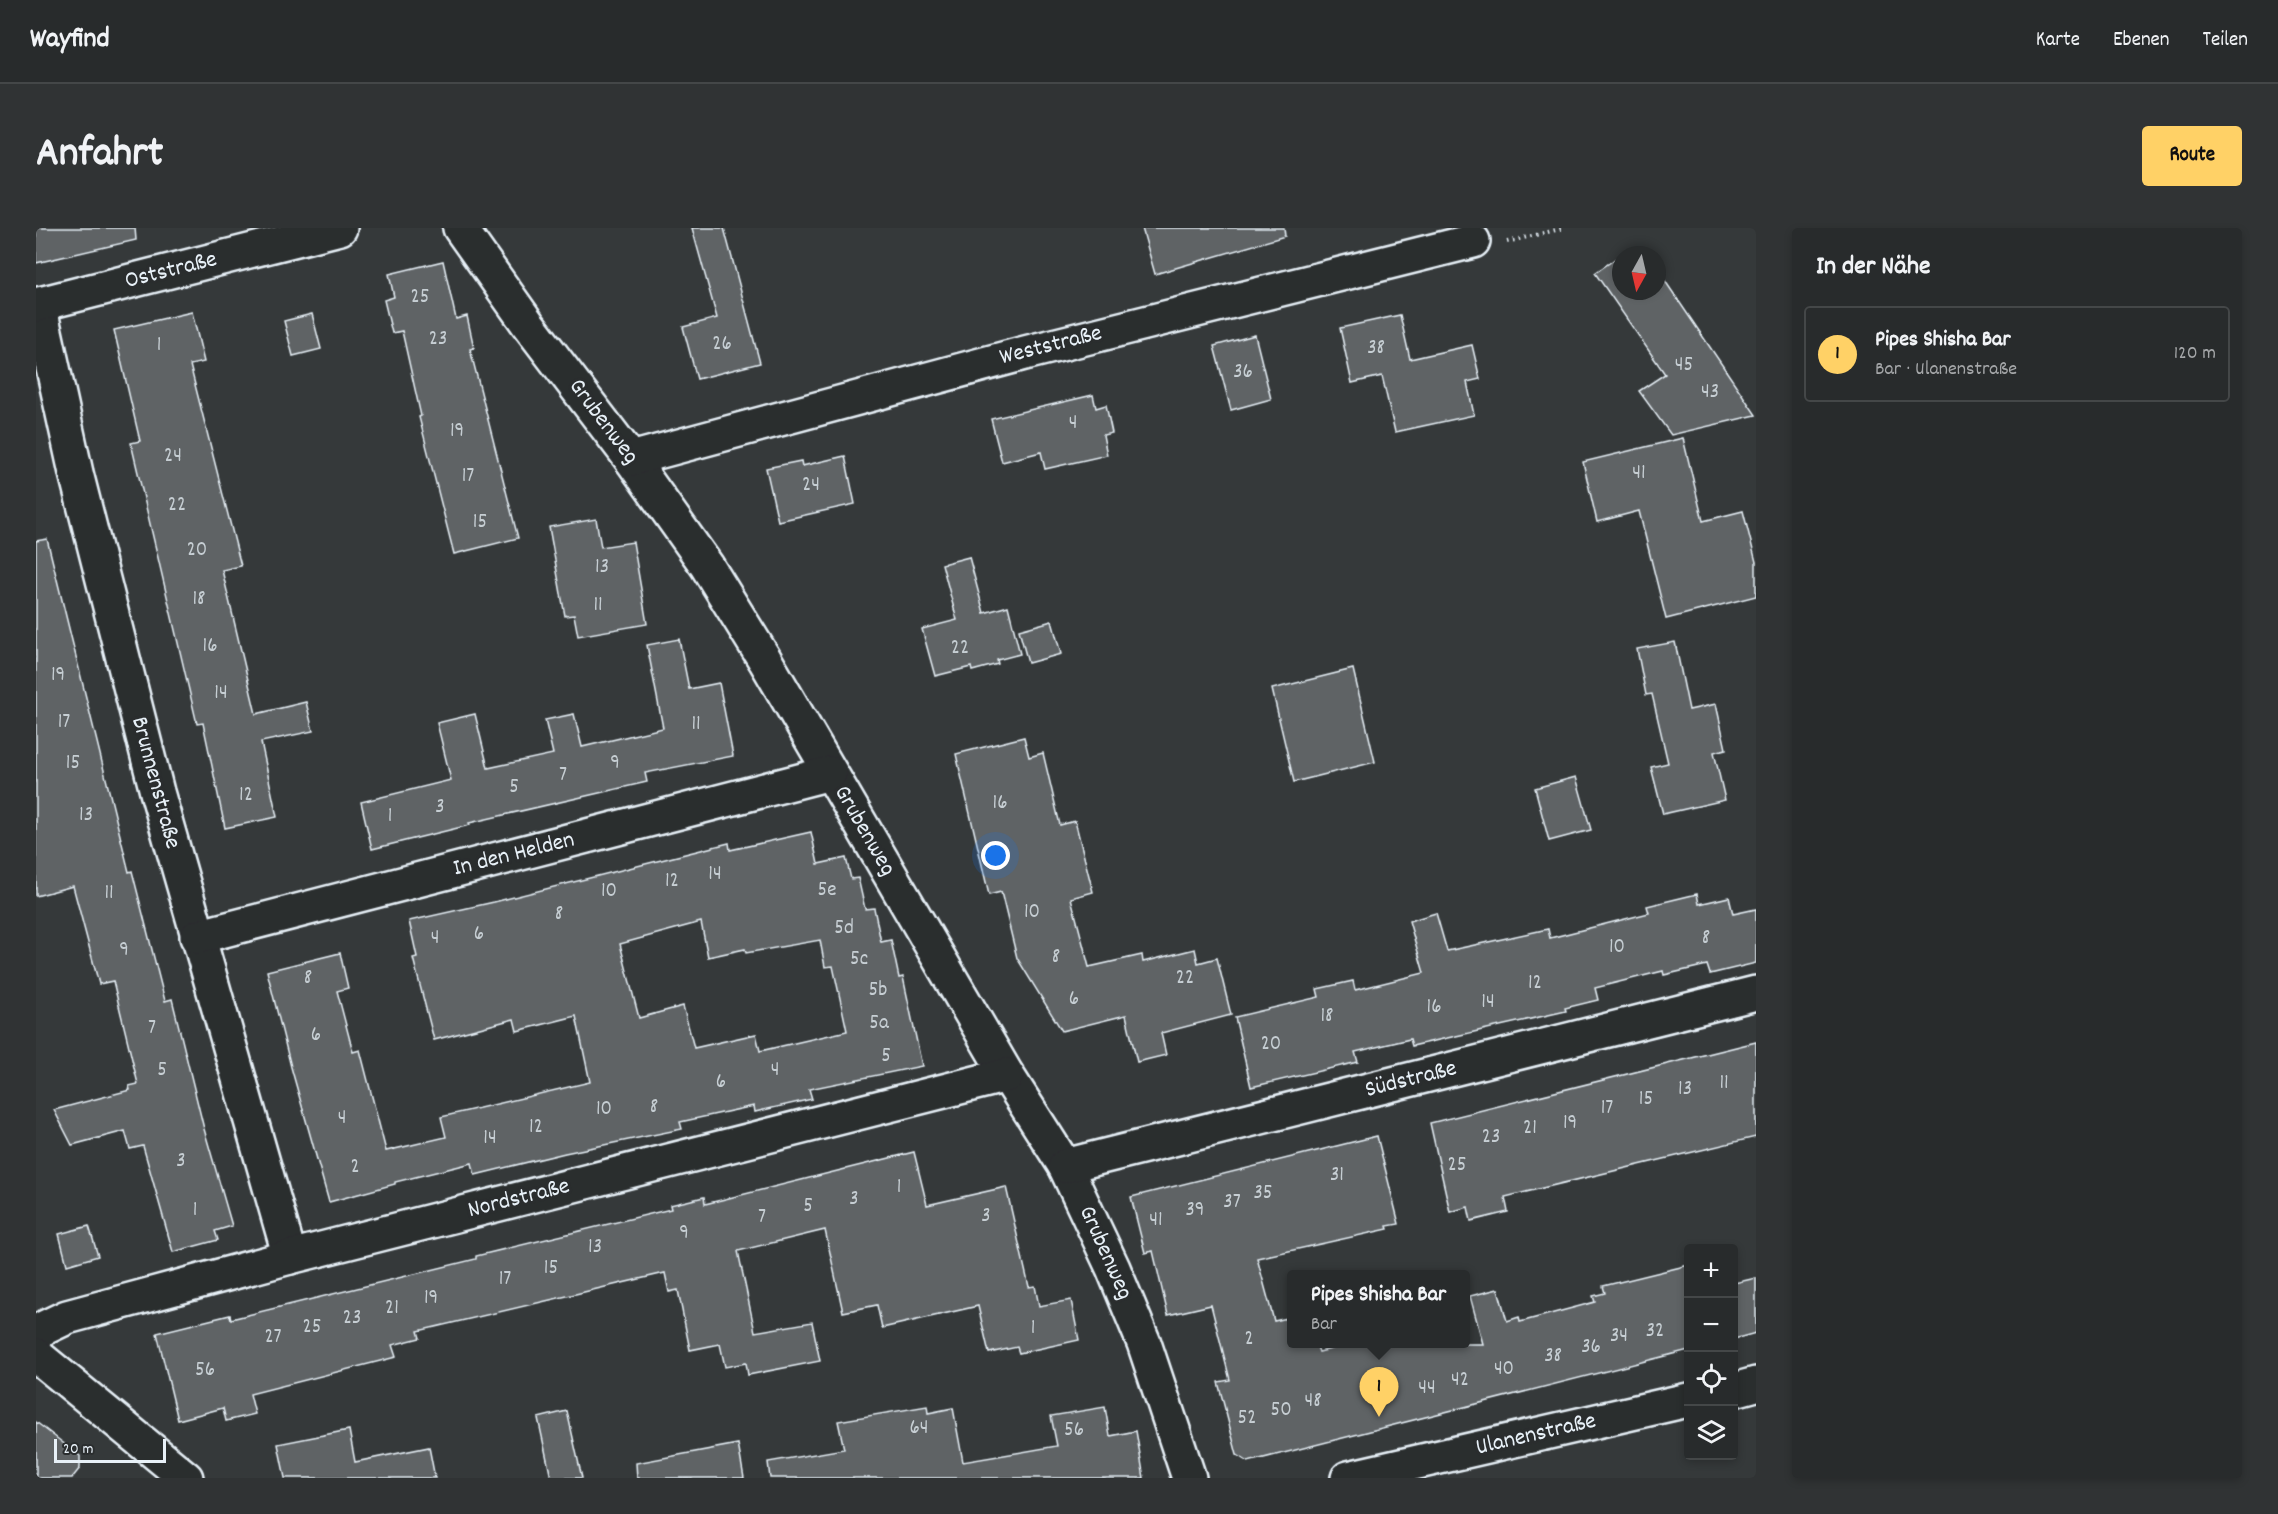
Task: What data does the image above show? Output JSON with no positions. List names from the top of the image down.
{
  "streets": {
    "street": [
      "Oststraße",
      "Weststraße",
      "Grubenweg",
      "Brunnenstraße",
      "In den Helden",
      "Südstraße",
      "Nordstraße",
      "Ulanenstraße"
    ]
  },
  "crossings": [
    ["Oststraße", "Brunnenstraße"],
    ["Weststraße", "Grubenweg"],
    ["Grubenweg", "In den Helden"],
    ["Grubenweg", "Südstraße"],
    ["Grubenweg", "Nordstraße"],
    ["Brunnenstraße", "In den Helden"],
    ["Brunnenstraße", "Nordstraße"]
  ],
  "house_numbers": [
    "25",
    "23",
    "26",
    "1",
    "38",
    "45",
    "36",
    "43",
    "4",
    "19",
    "24",
    "41",
    "17",
    "24",
    "22",
    "15",
    "20",
    "13",
    "18",
    "11",
    "16",
    "22",
    "19",
    "14",
    "17",
    "11",
    "15",
    "9",
    "7",
    "5",
    "12",
    "16",
    "3",
    "13",
    "1",
    "14",
    "12",
    "5e",
    "10",
    "11",
    "10",
    "8",
    "5d",
    "6",
    "4",
    "8",
    "10",
    "9",
    "8",
    "5c",
    "8",
    "22",
    "12",
    "5b",
    "6",
    "14",
    "16",
    "18",
    "5a",
    "7",
    "6",
    "20",
    "5",
    "5",
    "4",
    "6",
    "11",
    "13",
    "15",
    "8",
    "17",
    "10",
    "4",
    "19",
    "12",
    "21",
    "23",
    "14",
    "3",
    "25",
    "2",
    "31",
    "1",
    "35",
    "3",
    "37",
    "5",
    "1",
    "39",
    "3",
    "7",
    "41",
    "9",
    "13",
    "15",
    "17",
    "19",
    "21",
    "23",
    "25",
    "1",
    "32",
    "34",
    "27",
    "2",
    "36",
    "38",
    "40",
    "56",
    "42",
    "44",
    "48",
    "50",
    "52",
    "64",
    "56"
  ],
  "scale_bar": "20 m",
  "north": "bottom",
  "page": {
    "header": "Wayfind",
    "nav": ["Karte", "Ebenen", "Teilen"],
    "title": "Anfahrt",
    "buttons": "Route",
    "heading": "In der Nähe",
    "list": [
      {
        "mark": "1",
        "name": "Pipes Shisha Bar",
        "note": "Bar · Ulanenstraße",
        "value": "120 m"
      }
    ],
    "map_buttons": ["+", "−"],
    "popup": ["Pipes Shisha Bar", "Bar"],
    "pins": "1",
    "scale": "20 m"
  }
}
